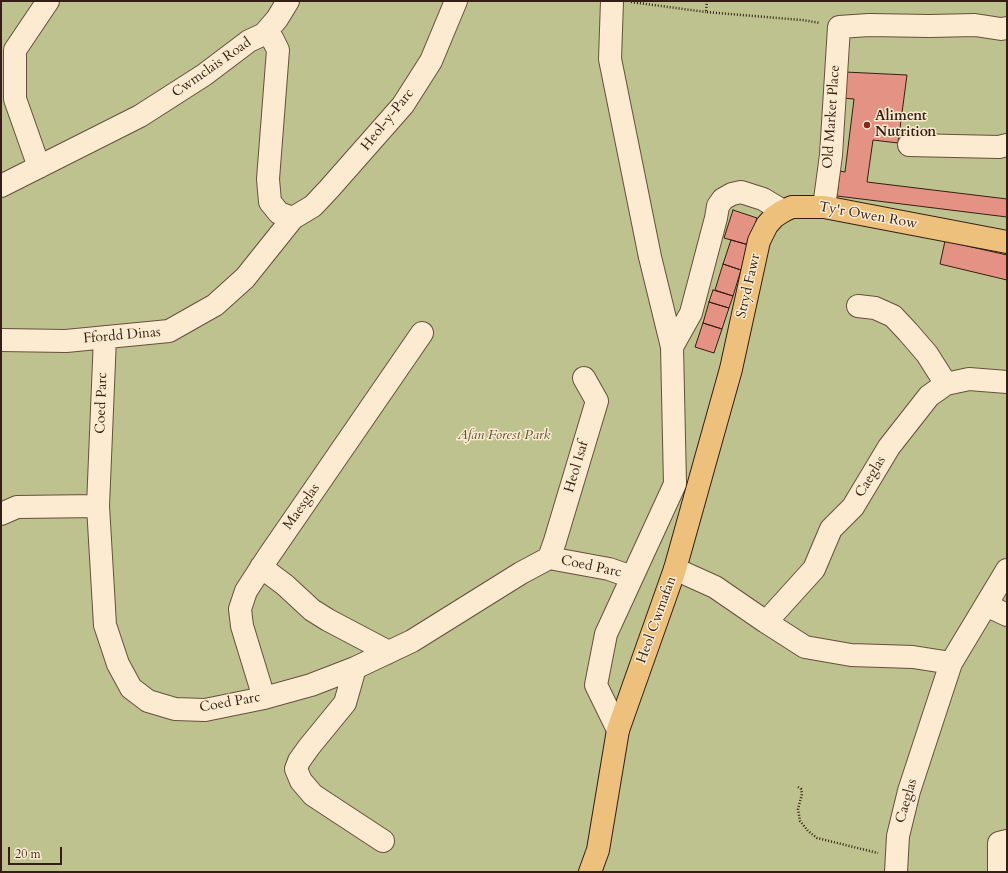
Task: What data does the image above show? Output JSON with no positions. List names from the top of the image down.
{
  "streets": {
    "main road": ["Ty'r Owen Row", "Stryd Fawr", "Heol Cwmafan"],
    "street": [
      "Cwmclais Road",
      "Old Market Place",
      "Heol-y-Parc",
      "Ffordd Dinas",
      "Coed Parc",
      "Heol Isaf",
      "Caeglas",
      "Maesglas"
    ]
  },
  "crossings": [
    ["Cwmclais Road", "Heol-y-Parc"],
    ["Cwmclais Road", "Ffordd Dinas"],
    ["Old Market Place", "Ty'r Owen Row"],
    ["Heol-y-Parc", "Ffordd Dinas"],
    ["Ty'r Owen Row", "Stryd Fawr"],
    ["Stryd Fawr", "Heol Cwmafan"],
    ["Ffordd Dinas", "Coed Parc"],
    ["Coed Parc", "Heol Isaf"],
    ["Coed Parc", "Maesglas"]
  ],
  "parks": ["Afan Forest Park"],
  "places": ["Aliment Nutrition"],
  "scale_bar": "20 m"
}
